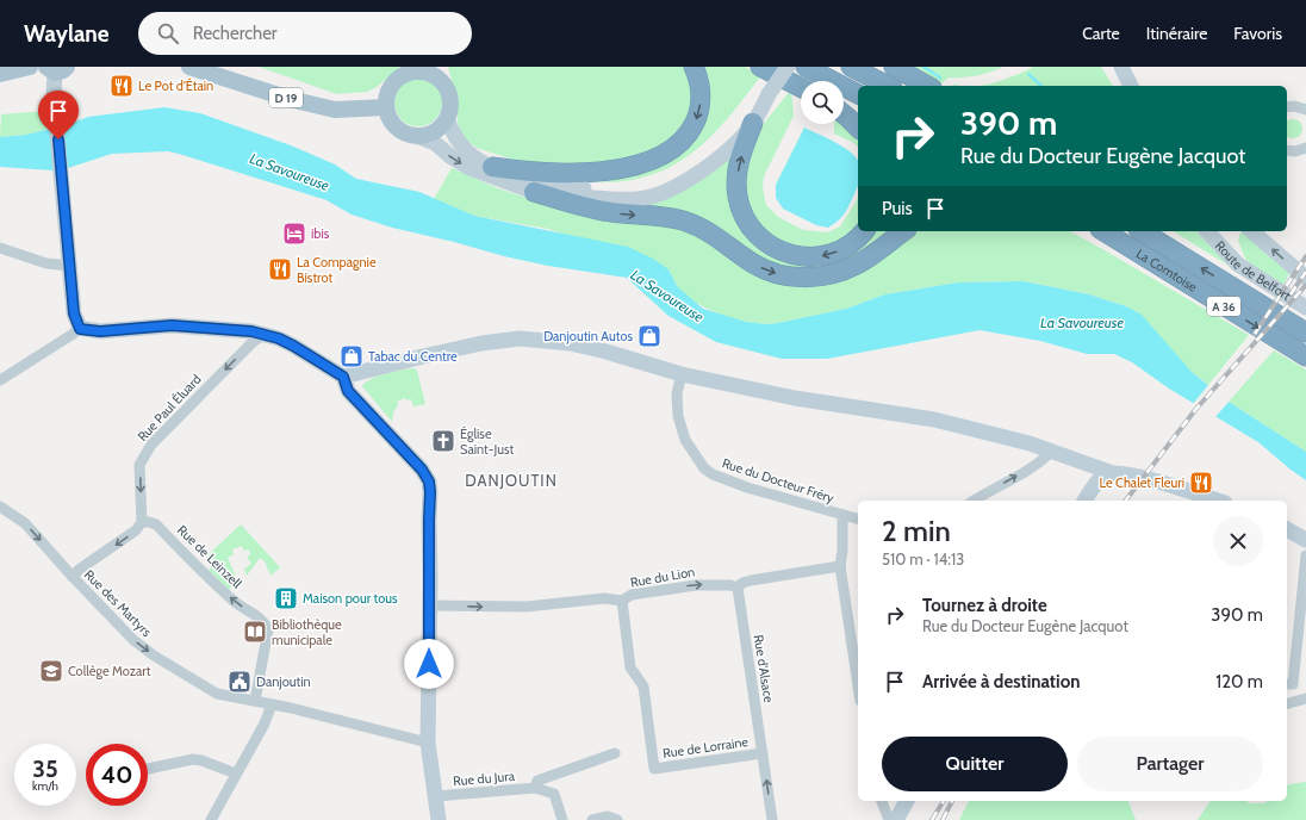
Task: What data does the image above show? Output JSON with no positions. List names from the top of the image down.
{
  "streets": {
    "highway": ["La Comtoise", "A 36"],
    "main road": ["D 19"],
    "street": [
      "Route de Belfort",
      "Rue Paul Éluard",
      "Rue du Docteur Fréry",
      "Rue de Leinzell",
      "Rue du Lion",
      "Rue des Martyrs",
      "Rue d'Alsace",
      "Rue de Lorraine",
      "Rue du Jura"
    ]
  },
  "crossings": [
    ["Rue Paul Éluard", "Rue de Leinzell"],
    ["Rue de Leinzell", "Rue des Martyrs"],
    ["Rue du Lion", "Rue d'Alsace"],
    ["Rue du Lion", "Rue de Lorraine"],
    ["Rue d'Alsace", "Rue de Lorraine"]
  ],
  "one_way": [
    "Rue Paul Éluard",
    "Rue de Leinzell",
    "Rue du Lion",
    "Rue des Martyrs"
  ],
  "districts": ["DANJOUTIN"],
  "water": ["La Savoureuse"],
  "places": {
    "restaurant": ["Le Pot d'Étain", "La Compagnie Bistrot", "Le Chalet Fleuri"],
    "hotel": ["ibis"],
    "shop": ["Danjoutin Autos", "Tabac du Centre"],
    "church": ["Église Saint-Just"],
    "building": ["Maison pour tous"],
    "library": ["Bibliothèque municipale"],
    "school or university": ["Collège Mozart"],
    "public building": ["Danjoutin"]
  },
  "page": {
    "header": "Waylane",
    "search": "Rechercher",
    "nav": ["Carte", "Itinéraire", "Favoris"],
    "turn": ["390 m", "Rue du Docteur Eugène Jacquot"],
    "then": "Puis",
    "heading": ["2 min", "510 m · 14:13"],
    "list": [
      {
        "name": "Tournez à droite",
        "note": "Rue du Docteur Eugène Jacquot",
        "value": "390 m"
      },
      {
        "name": "Arrivée à destination",
        "value": "120 m"
      }
    ],
    "buttons": ["Quitter", "Partager"],
    "speed": "35 km/h",
    "limit": "40"
  }
}
